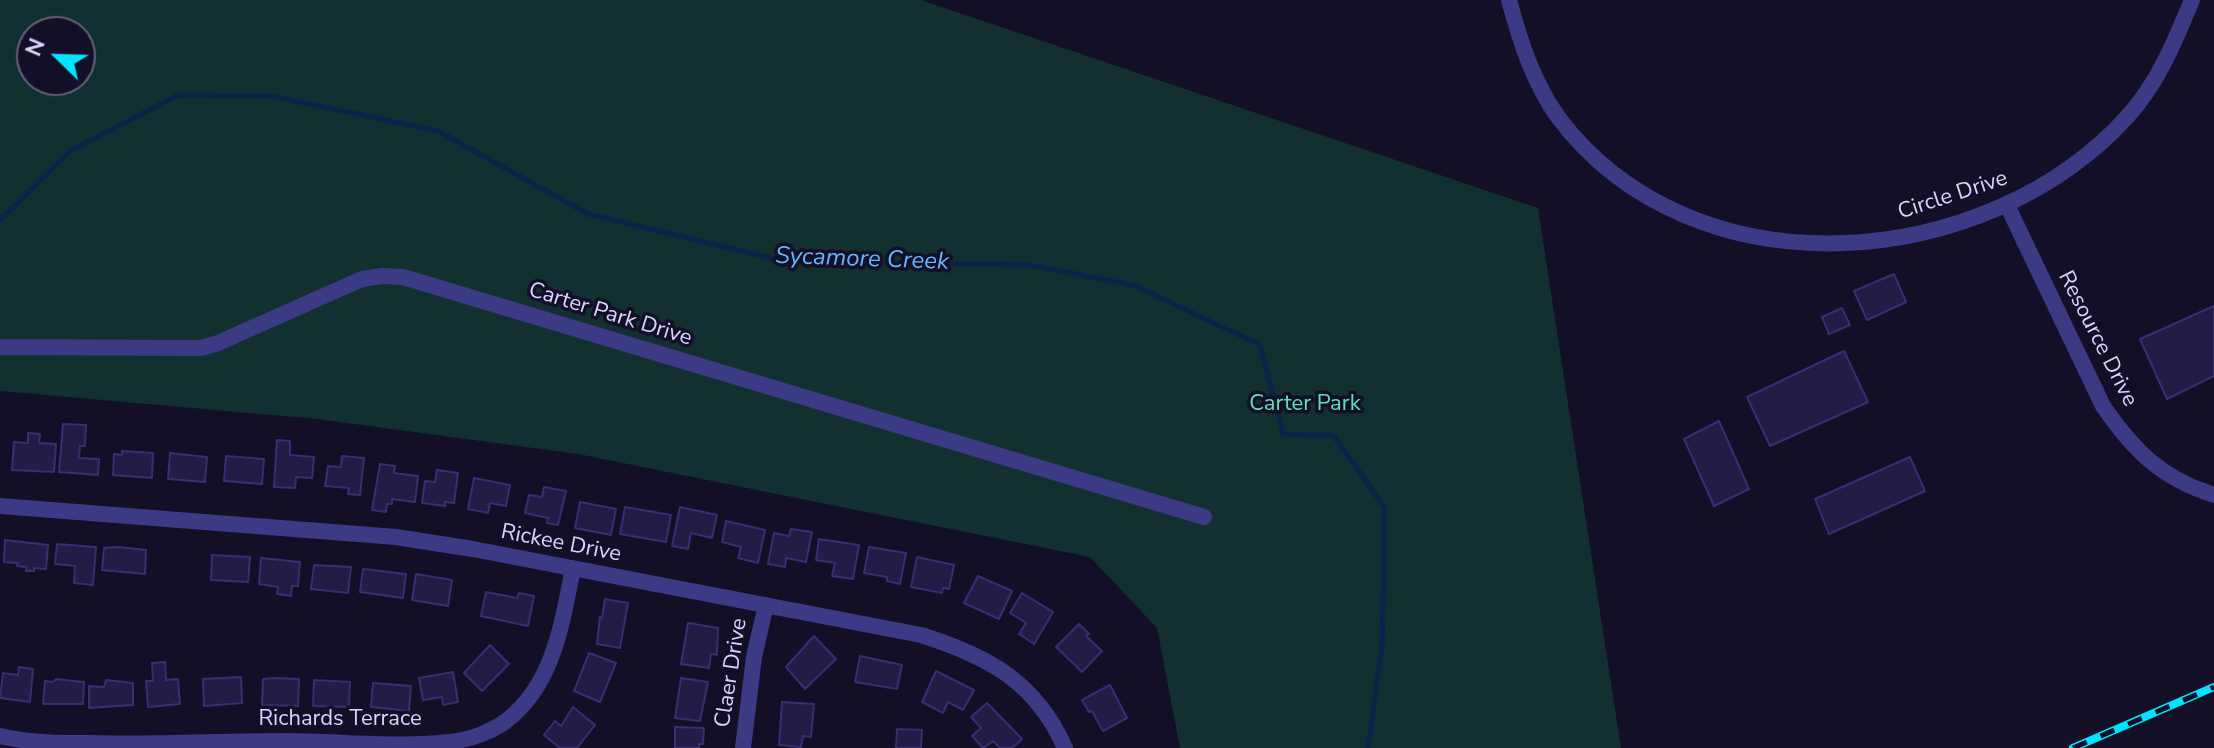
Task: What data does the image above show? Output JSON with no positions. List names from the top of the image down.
{
  "streets": {
    "street": [
      "Circle Drive",
      "Carter Park Drive",
      "Resource Drive",
      "Rickee Drive",
      "Claer Drive",
      "Richards Terrace"
    ]
  },
  "crossings": [
    ["Circle Drive", "Resource Drive"],
    ["Rickee Drive", "Claer Drive"],
    ["Rickee Drive", "Richards Terrace"]
  ],
  "water": ["Sycamore Creek"],
  "parks": ["Carter Park"],
  "north": "top left"
}
